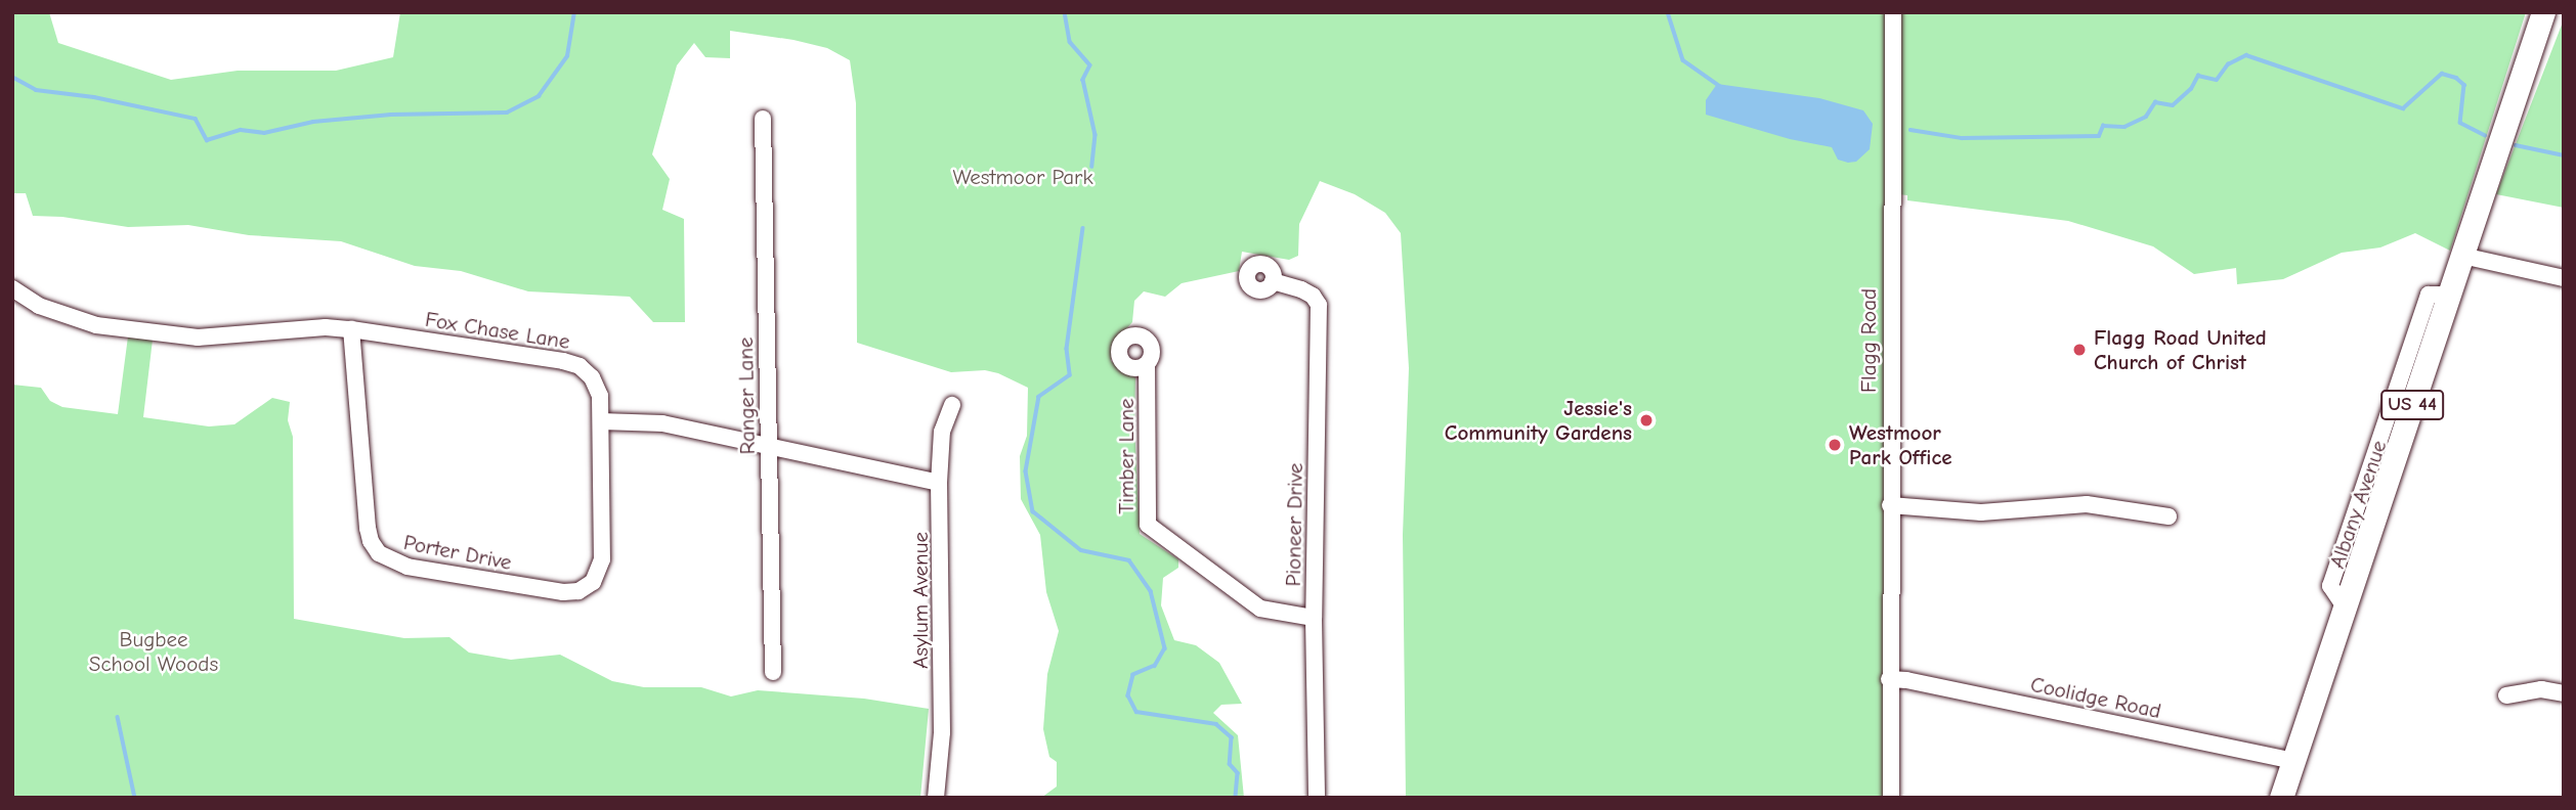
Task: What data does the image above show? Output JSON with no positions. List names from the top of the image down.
{
  "streets": {
    "highway": ["US 44", "Albany Avenue"],
    "street": [
      "Fox Chase Lane",
      "Flagg Road",
      "Ranger Lane",
      "Timber Lane",
      "Pioneer Drive",
      "Porter Drive",
      "Asylum Avenue",
      "Coolidge Road"
    ]
  },
  "crossings": [
    ["Fox Chase Lane", "Porter Drive"],
    ["Flagg Road", "Coolidge Road"],
    ["Timber Lane", "Pioneer Drive"],
    ["Albany Avenue", "Coolidge Road"]
  ],
  "parks": ["Westmoor Park", "Bugbee School Woods"],
  "places": ["Flagg Road United Church of Christ", "Jessie's Community Gardens", "Westmoor Park Office"]
}
